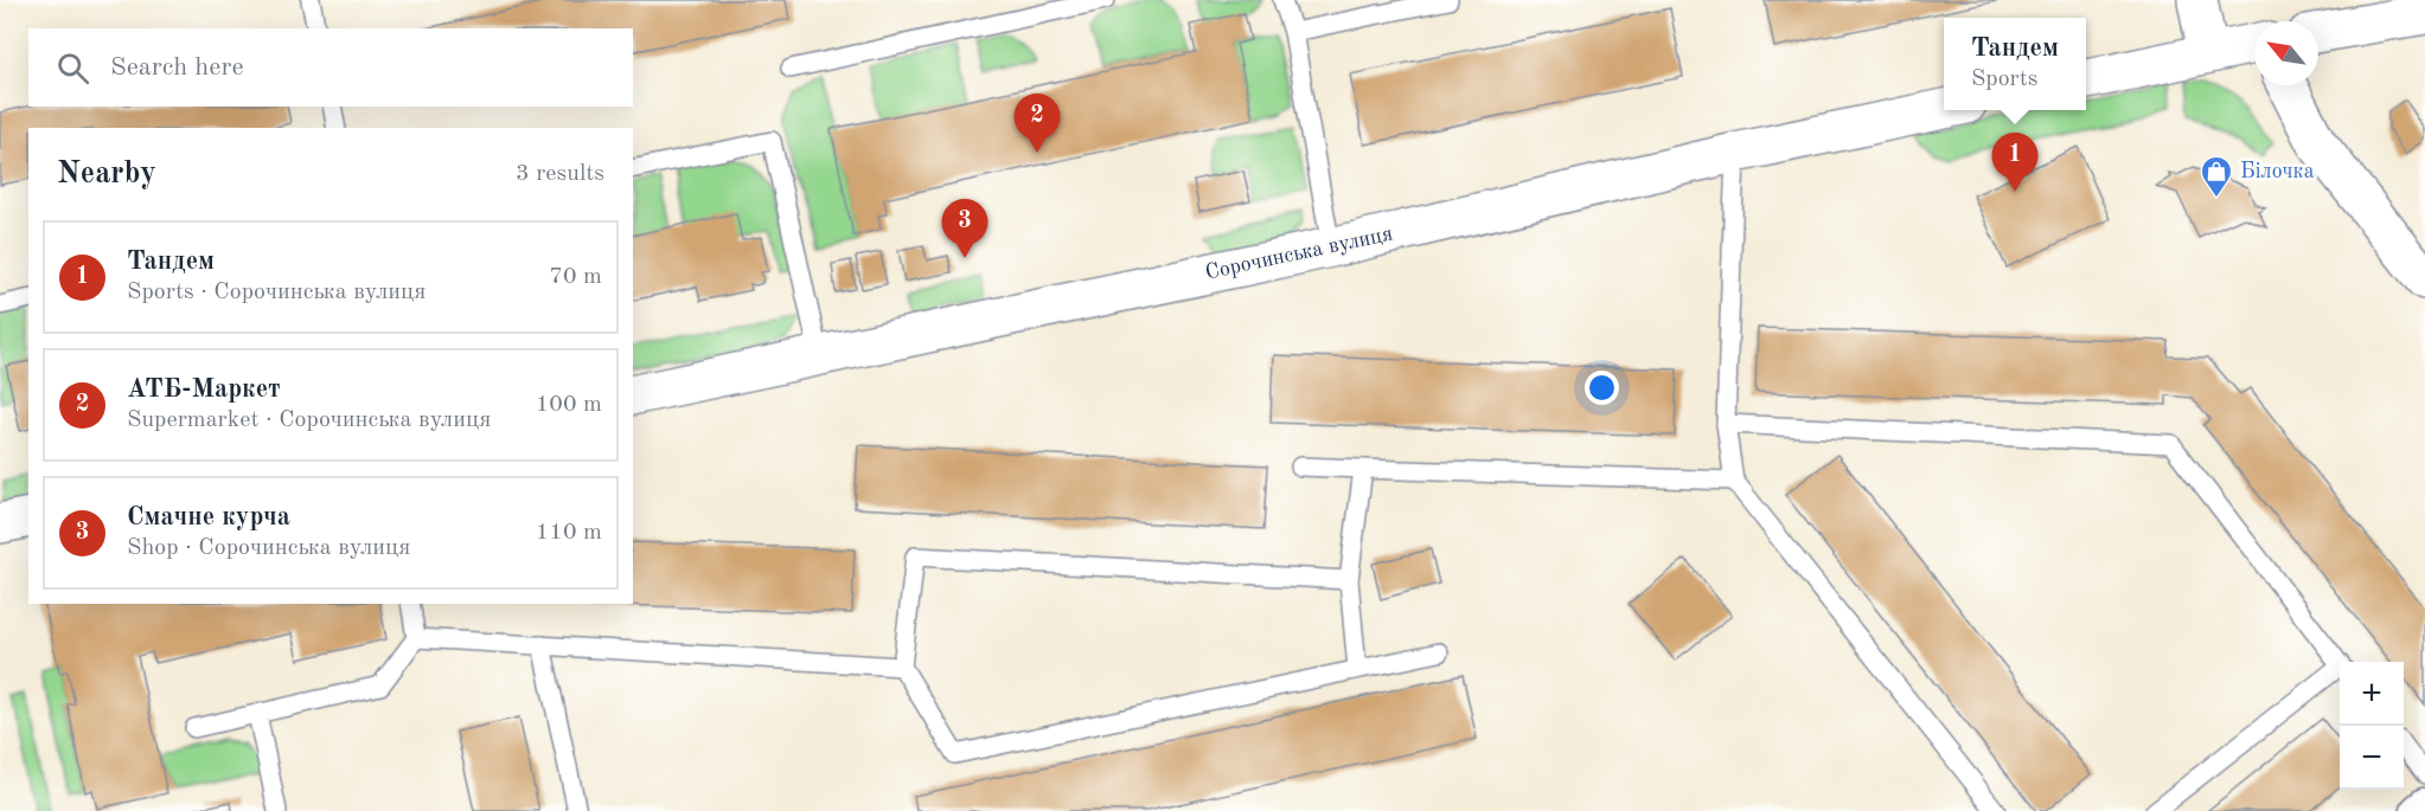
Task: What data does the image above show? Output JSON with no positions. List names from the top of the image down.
{
  "streets": {
    "street": ["Сорочинська вулиця"]
  },
  "places": {
    "shop": ["Білочка"]
  },
  "north": "top left",
  "page": {
    "popup": ["Тандем", "Sports"],
    "search": "Search here",
    "pins": ["2", "1", "3"],
    "heading": ["Nearby", "3 results"],
    "list": [
      {
        "mark": "1",
        "name": "Тандем",
        "note": "Sports · Сорочинська вулиця",
        "value": "70 m"
      },
      {
        "mark": "2",
        "name": "АТБ-Маркет",
        "note": "Supermarket · Сорочинська вулиця",
        "value": "100 m"
      },
      {
        "mark": "3",
        "name": "Смачне курча",
        "note": "Shop · Сорочинська вулиця",
        "value": "110 m"
      }
    ],
    "map_buttons": ["+", "−"]
  }
}
